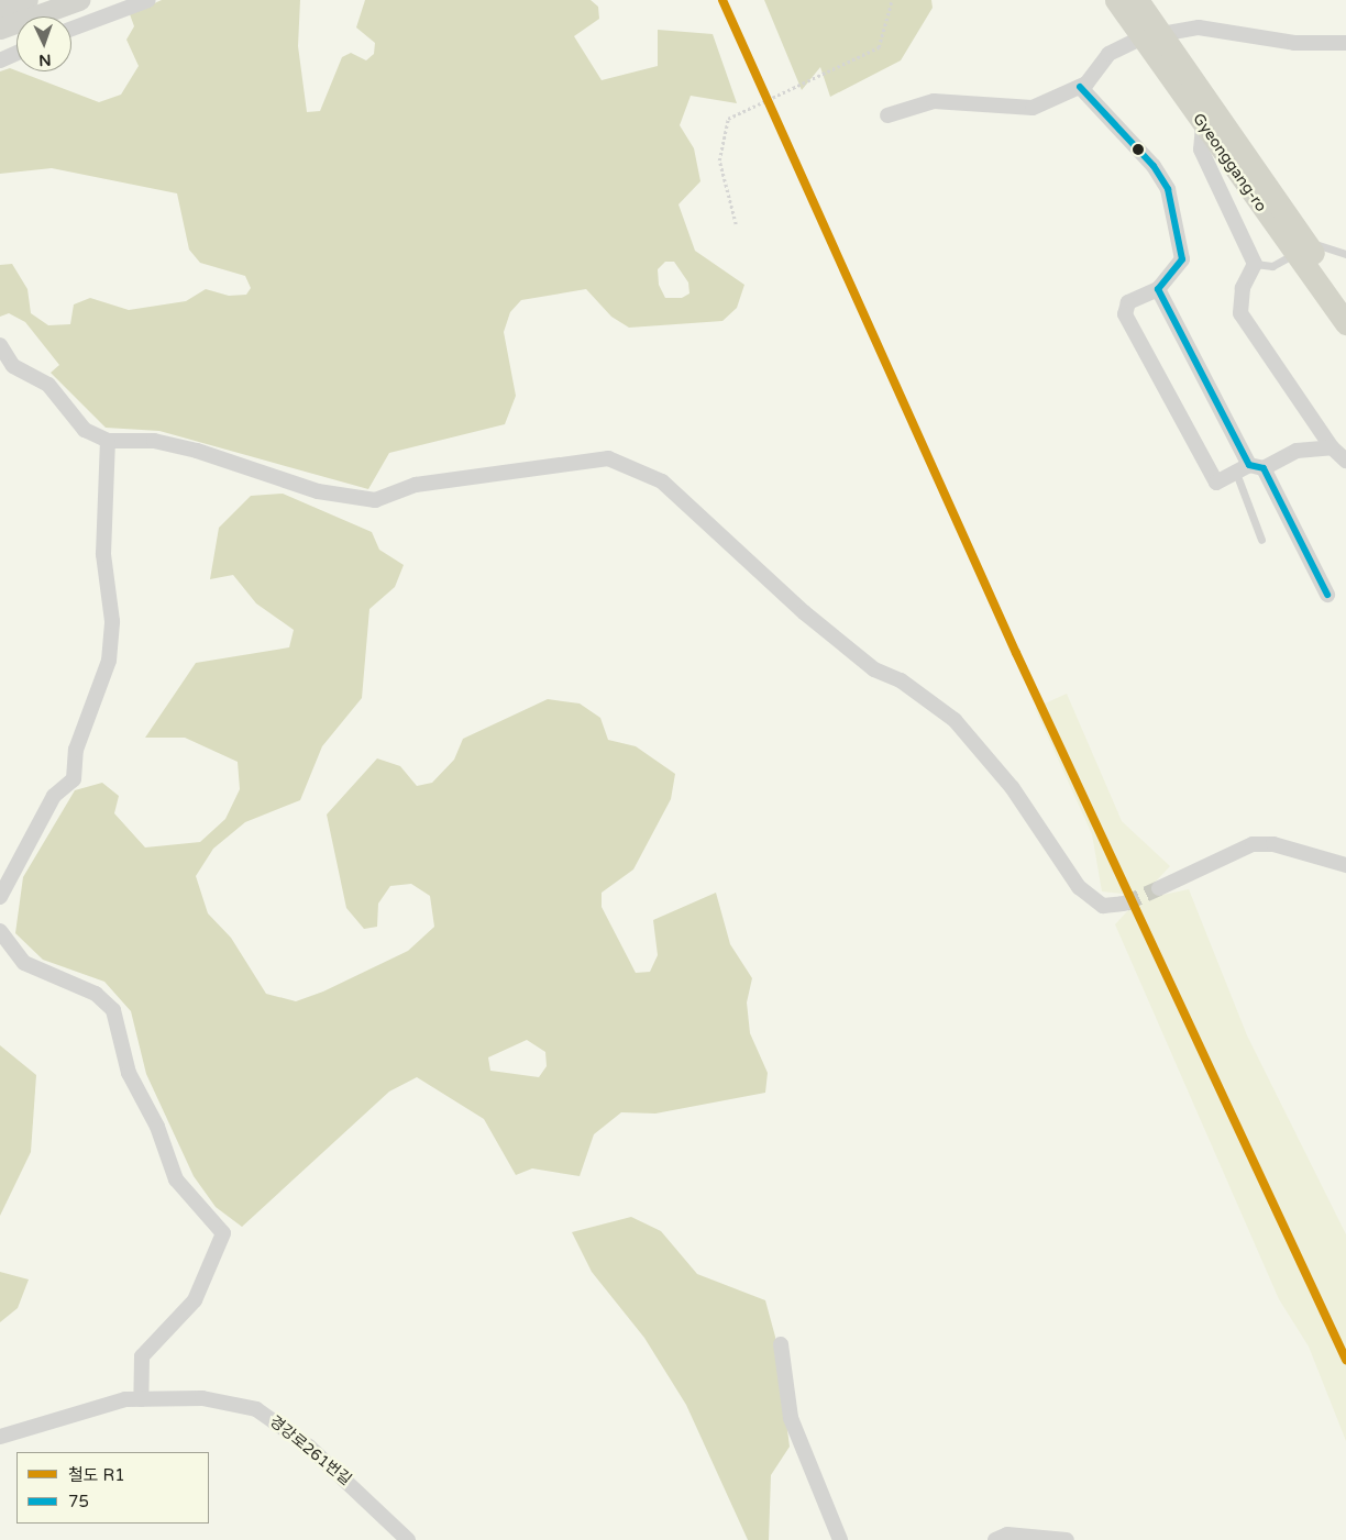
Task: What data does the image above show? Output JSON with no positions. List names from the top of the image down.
{
  "streets": {
    "main road": ["Gyeonggang-ro"],
    "street": ["경강로261번길"]
  },
  "lines": ["rail line R1", "transit line 75"],
  "legend": ["철도 R1", "75"],
  "north": "bottom"
}
